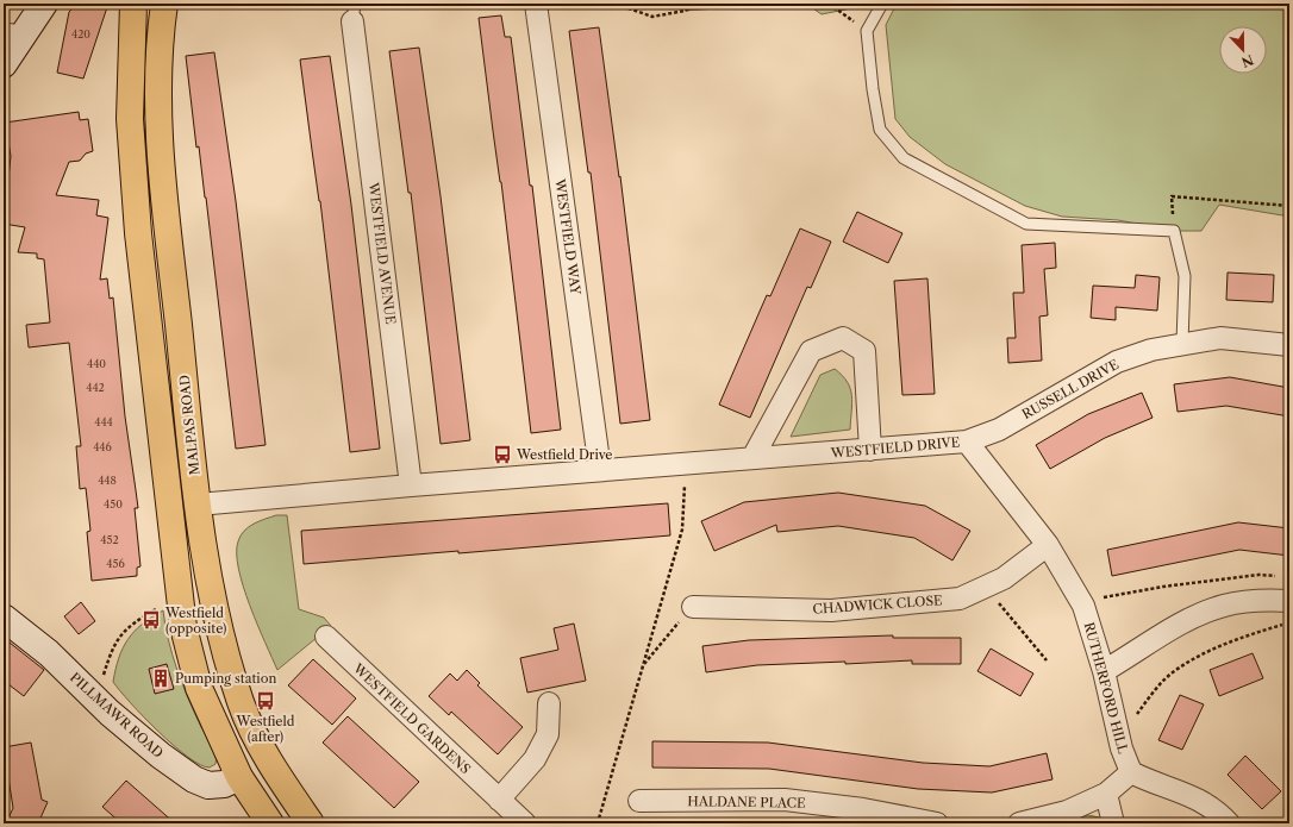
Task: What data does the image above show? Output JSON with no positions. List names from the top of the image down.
{
  "streets": {
    "main road": ["MALPAS ROAD"],
    "street": [
      "WESTFIELD WAY",
      "WESTFIELD AVENUE",
      "RUSSELL DRIVE",
      "WESTFIELD DRIVE",
      "CHADWICK CLOSE",
      "RUTHERFORD HILL",
      "PILLMAWR ROAD",
      "WESTFIELD GARDENS",
      "HALDANE PLACE"
    ]
  },
  "crossings": [
    ["WESTFIELD WAY", "WESTFIELD DRIVE"],
    ["WESTFIELD AVENUE", "WESTFIELD DRIVE"],
    ["RUSSELL DRIVE", "WESTFIELD DRIVE"],
    ["RUSSELL DRIVE", "RUTHERFORD HILL"],
    ["MALPAS ROAD", "WESTFIELD DRIVE"],
    ["WESTFIELD DRIVE", "RUTHERFORD HILL"],
    ["CHADWICK CLOSE", "RUTHERFORD HILL"]
  ],
  "places": {
    "bus stop": ["Westfield Drive", "Westfield (opposite)", "Westfield (after)"],
    "building": ["Pumping station"]
  },
  "house_numbers": [
    "420",
    "440",
    "442",
    "444",
    "446",
    "448",
    "450",
    "452",
    "456"
  ],
  "north": "bottom"
}
